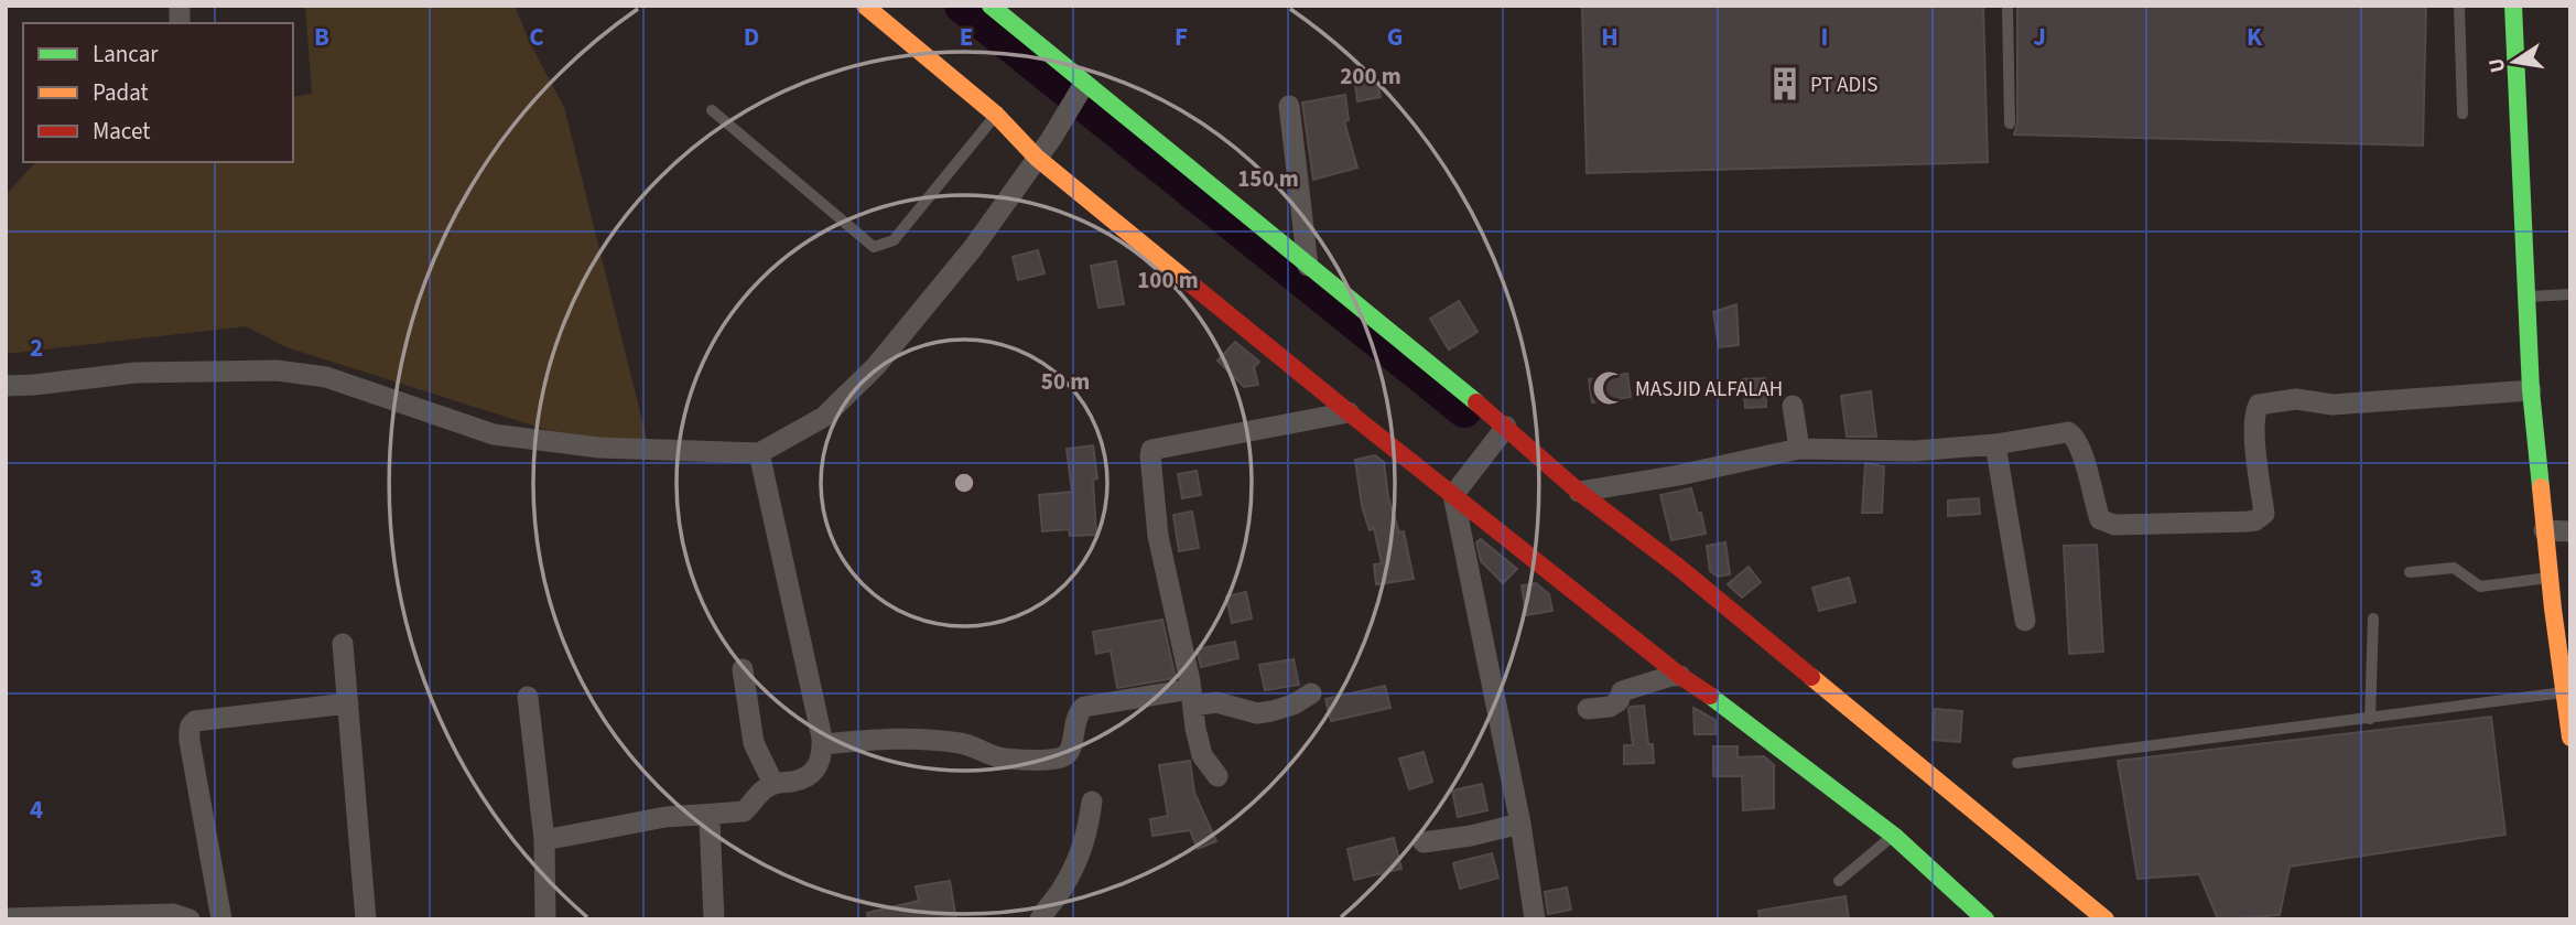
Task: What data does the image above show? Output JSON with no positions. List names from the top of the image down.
{
  "places": {
    "building": ["PT ADIS"],
    "mosque": ["MASJID ALFALAH"]
  },
  "legend": ["Lancar", "Padat", "Macet"],
  "north": "left",
  "grid": {
    "columns": [
      "B",
      "C",
      "D",
      "E",
      "F",
      "G",
      "H",
      "I",
      "J",
      "K"
    ],
    "rows": ["2", "3", "4"]
  },
  "rings": [
    "200 m",
    "150 m",
    "100 m",
    "50 m"
  ]
}
